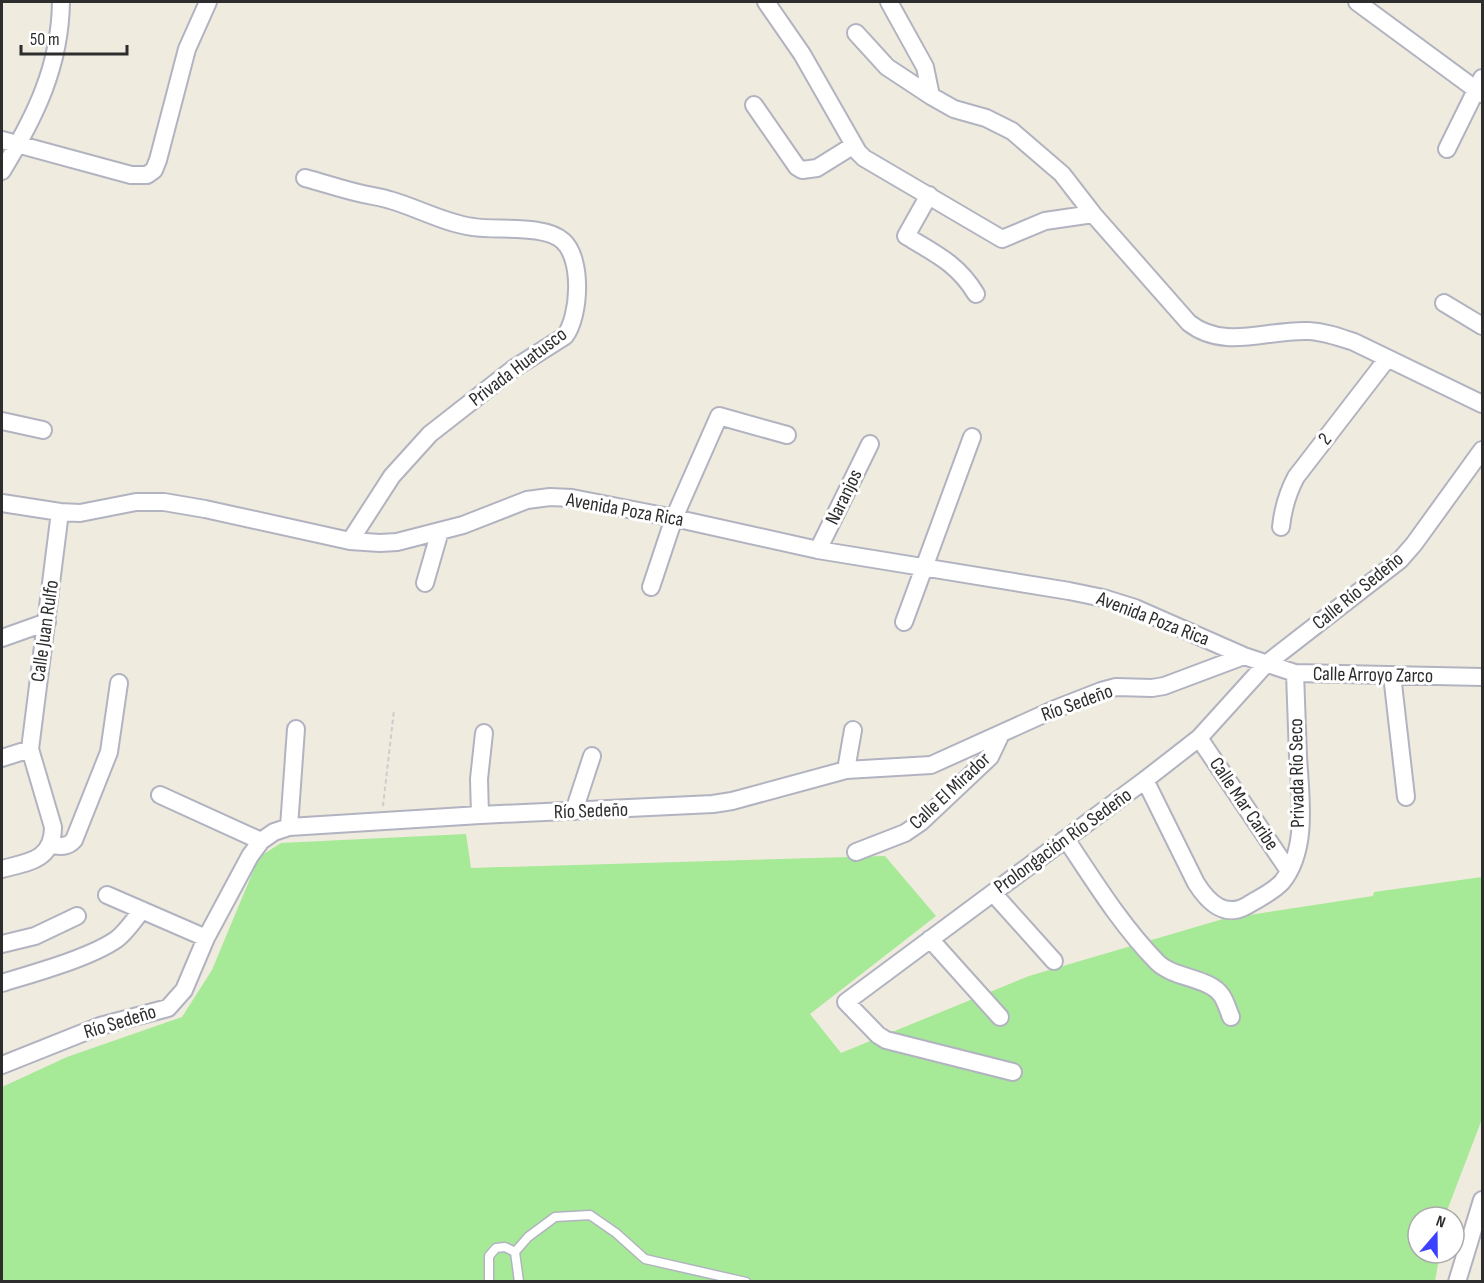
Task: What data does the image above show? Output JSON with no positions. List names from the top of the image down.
{
  "streets": {
    "street": [
      "Privada Huatusco",
      "2",
      "Naranjos",
      "Avenida Poza Rica",
      "Calle Río Sedeño",
      "Calle Juan Rulfo",
      "Calle Arroyo Zarco",
      "Río Sedeño",
      "Privada Río Seco",
      "Calle El Mirador",
      "Calle Mar Caribe",
      "Prolongación Río Sedeño"
    ]
  },
  "crossings": [
    ["Privada Huatusco", "Avenida Poza Rica"],
    ["Naranjos", "Avenida Poza Rica"],
    ["Avenida Poza Rica", "Calle Juan Rulfo"],
    ["Avenida Poza Rica", "Río Sedeño"],
    ["Calle Río Sedeño", "Calle Arroyo Zarco"],
    ["Calle Río Sedeño", "Prolongación Río Sedeño"],
    ["Calle Arroyo Zarco", "Privada Río Seco"],
    ["Calle Arroyo Zarco", "Prolongación Río Sedeño"],
    ["Río Sedeño", "Calle El Mirador"],
    ["Privada Río Seco", "Calle Mar Caribe"],
    ["Calle Mar Caribe", "Prolongación Río Sedeño"]
  ],
  "scale_bar": "50 m",
  "north": "top"
}
